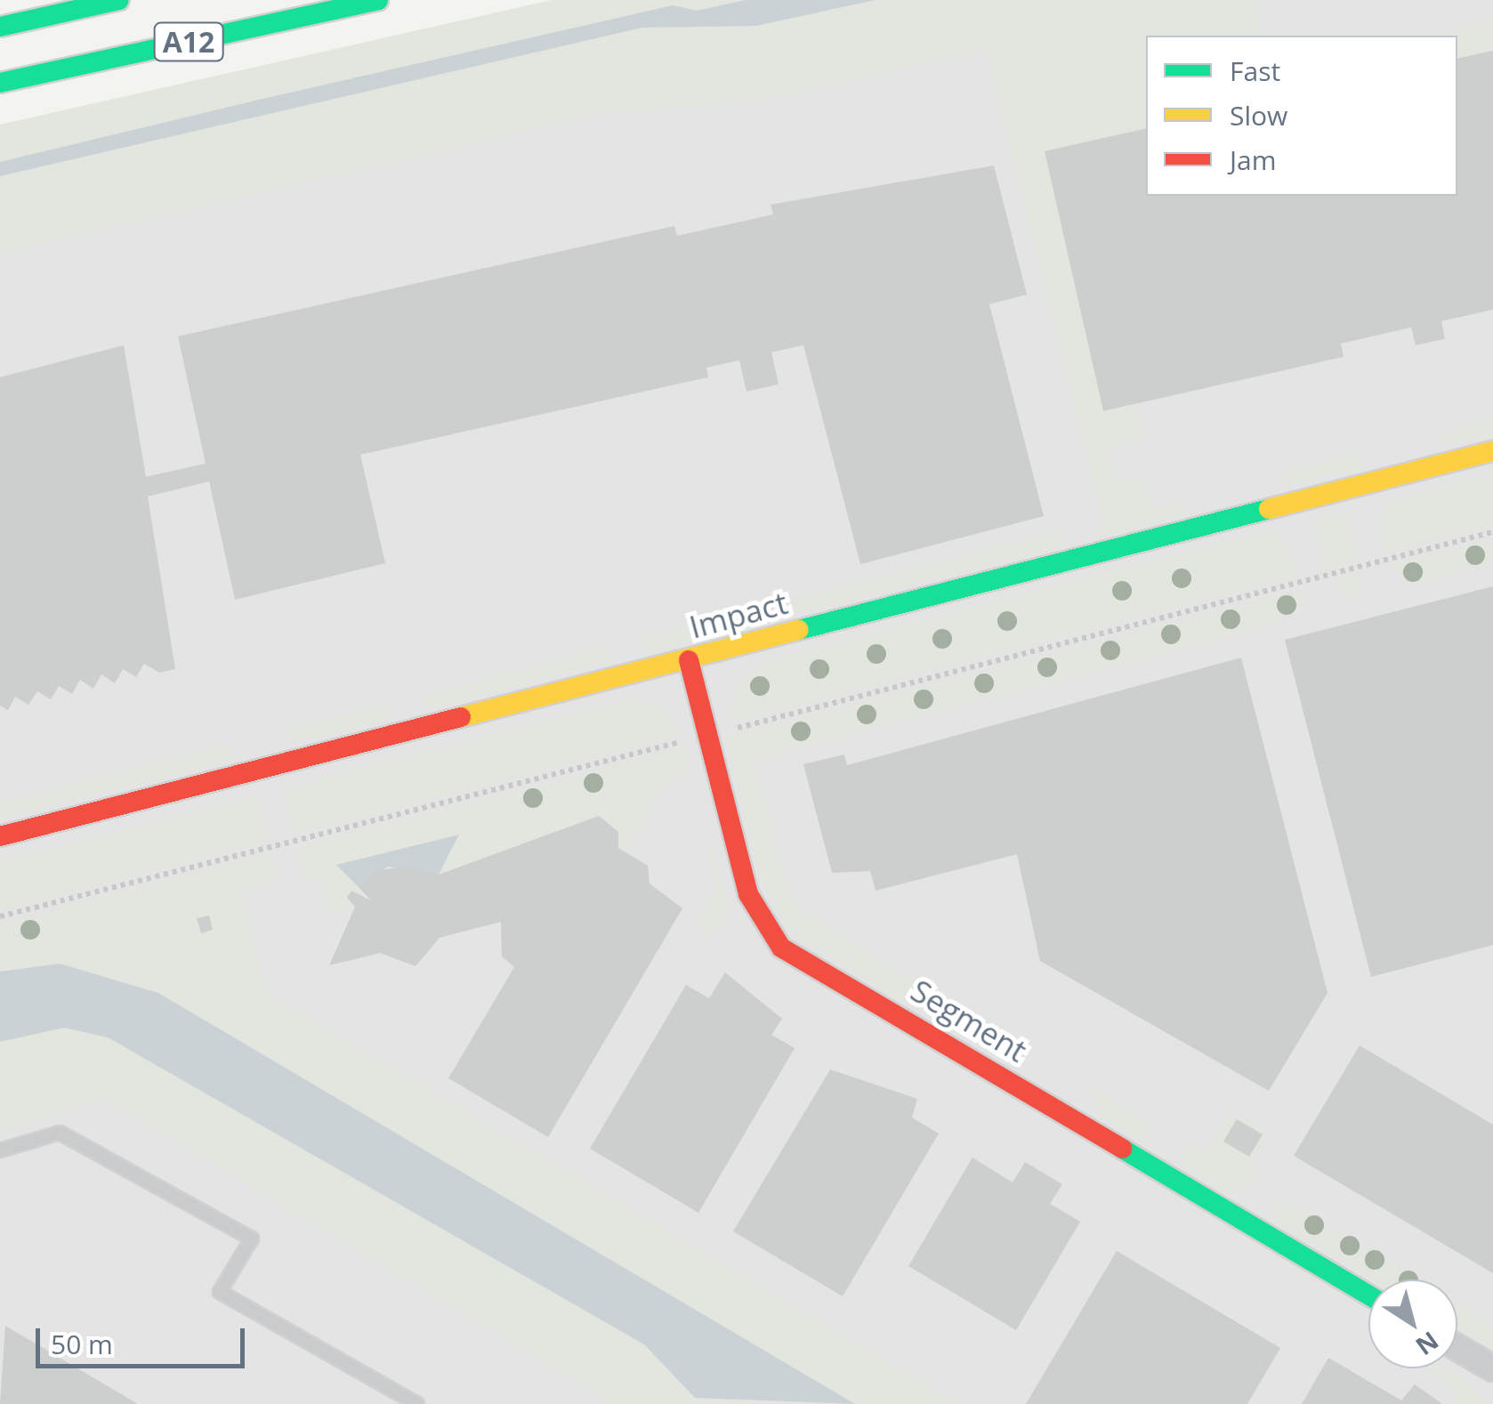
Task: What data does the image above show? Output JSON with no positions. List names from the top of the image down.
{
  "streets": {
    "main road": ["A12", "Impact", "Segment"]
  },
  "crossings": [
    ["Impact", "Segment"]
  ],
  "legend": ["Fast", "Slow", "Jam"],
  "scale_bar": "50 m",
  "north": "bottom right"
}
